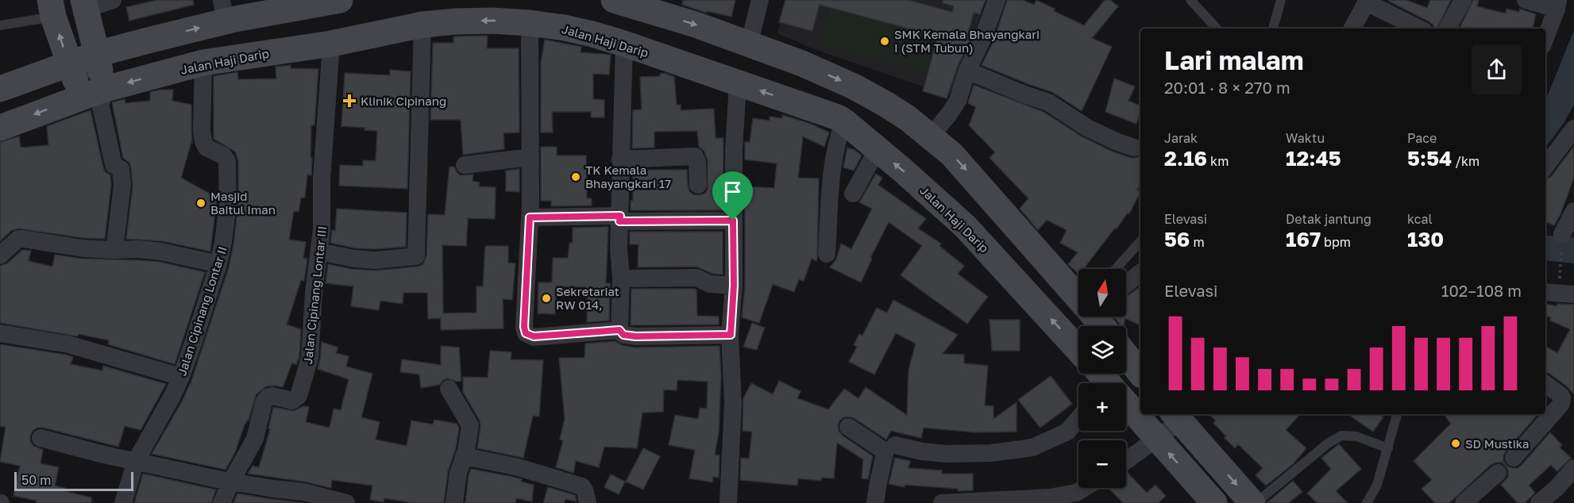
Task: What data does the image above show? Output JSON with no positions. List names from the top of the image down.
{
  "streets": {
    "main road": ["Jalan Haji Darip"],
    "street": ["Jalan Cipinang Lontar III", "Jalan Cipinang Lontar II"]
  },
  "crossings": [
    ["Jalan Haji Darip", "Jalan Cipinang Lontar III"],
    ["Jalan Haji Darip", "Jalan Cipinang Lontar II"]
  ],
  "one_way": ["Jalan Haji Darip"],
  "places": {
    "other": [
      "SMK Kemala Bhayangkari I (STM Tubun)",
      "TK Kemala Bhayangkari 17",
      "Masjid Baitul Iman",
      "Sekretariat RW 014,",
      "SD Mustika"
    ],
    "health": ["Klinik Cipinang"]
  },
  "scale_bar": "50 m",
  "north": "top",
  "page": {
    "heading": ["Lari malam", "20:01 · 8 × 270 m"],
    "stats": [
      ["Jarak", "2.16 km"],
      ["Waktu", "12:45"],
      ["Pace", "5:54 /km"],
      ["Elevasi", "56 m"],
      ["Detak jantung", "167 bpm"],
      ["kcal", "130"]
    ],
    "map_buttons": ["+", "−"],
    "chart": ["Elevasi", "102–108 m"],
    "scale": "50 m"
  }
}
